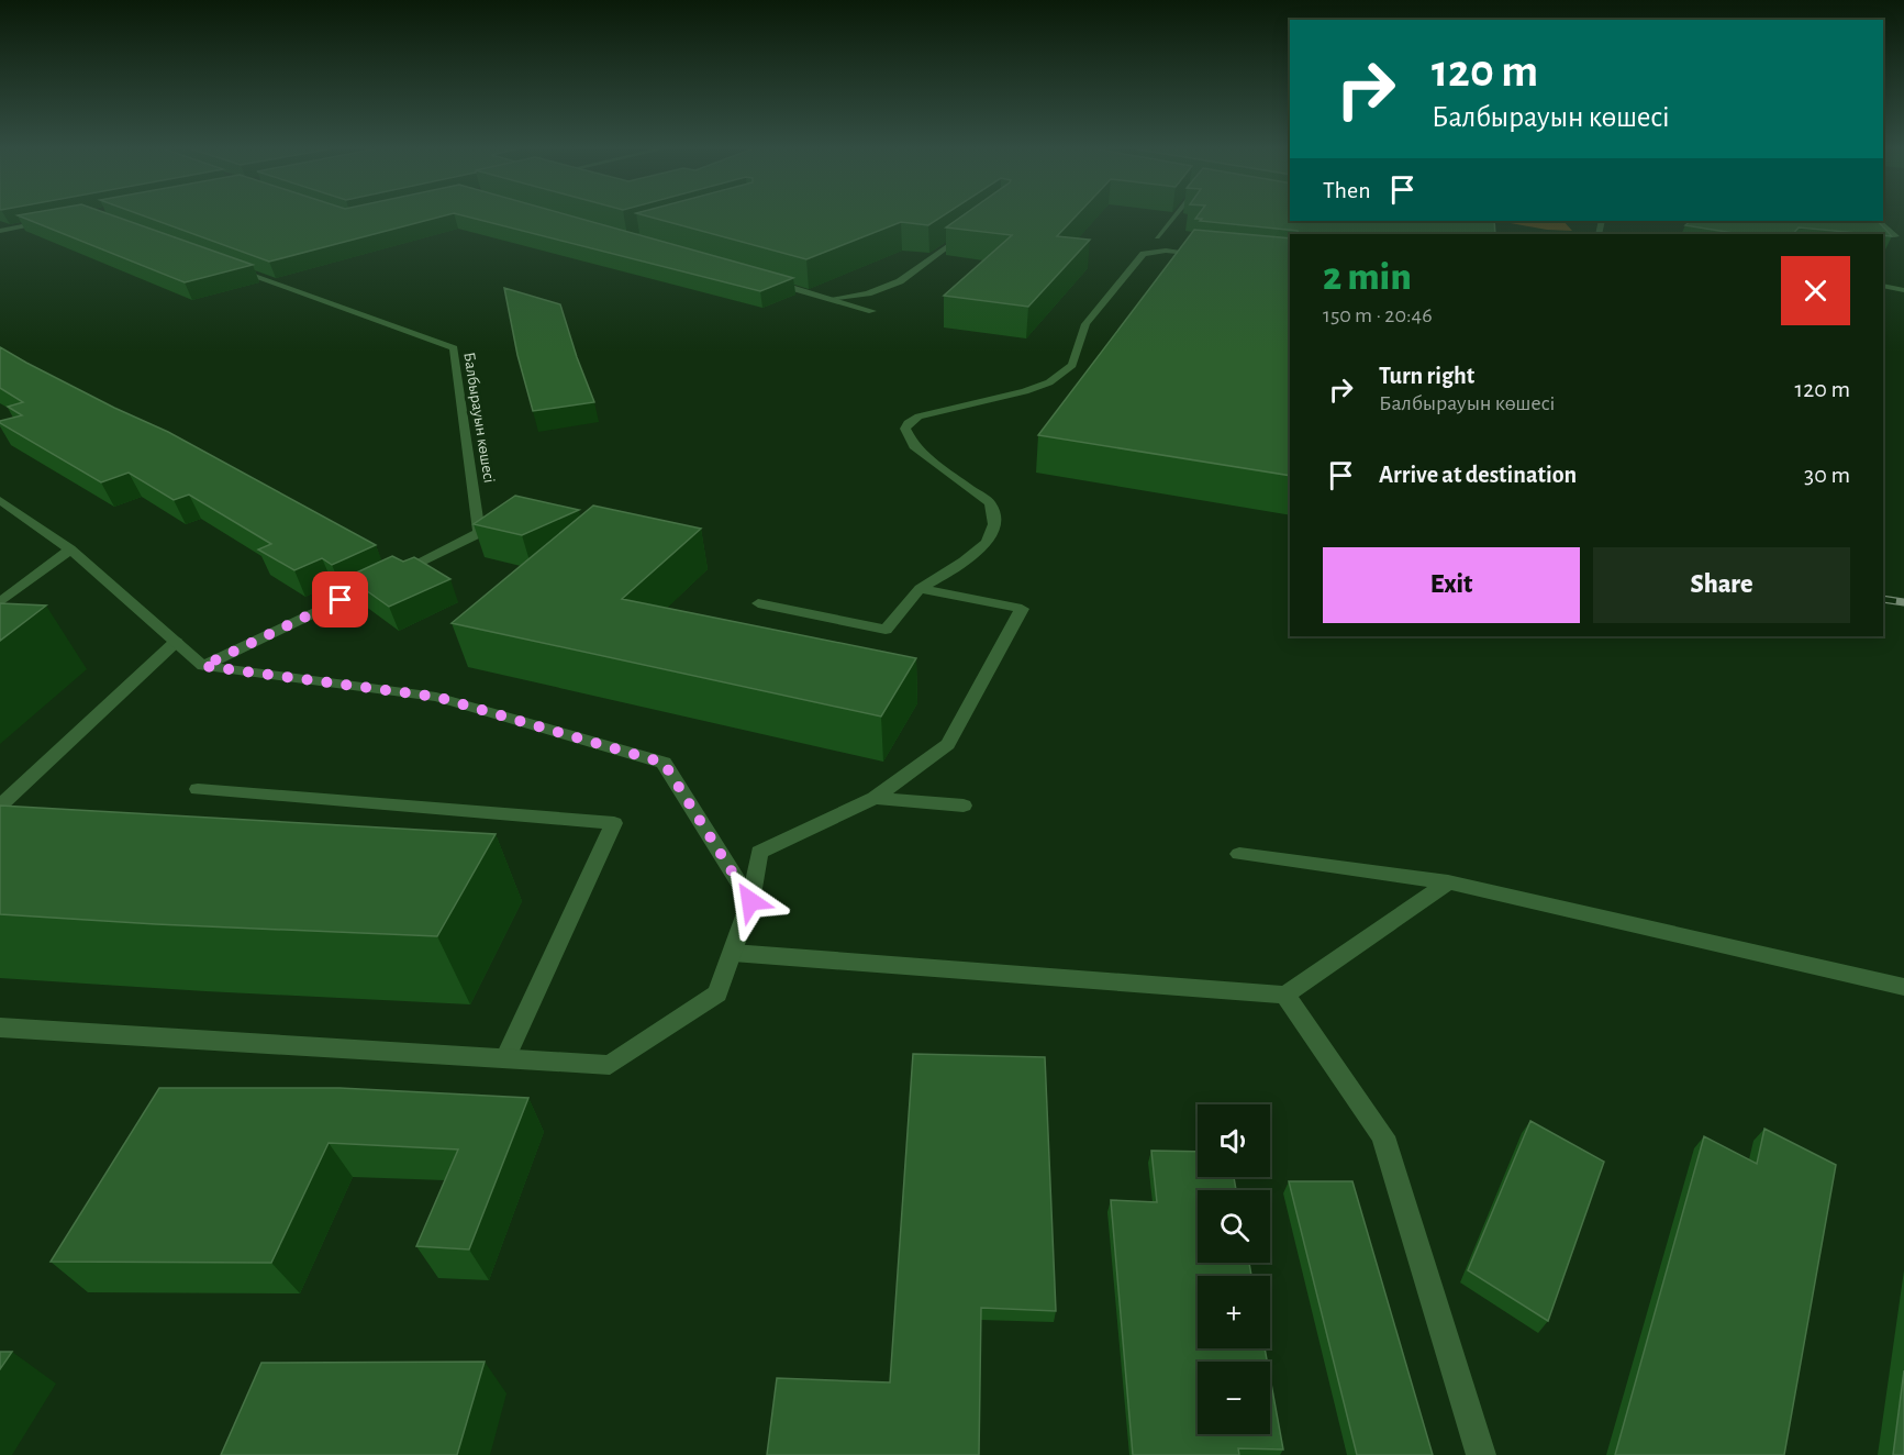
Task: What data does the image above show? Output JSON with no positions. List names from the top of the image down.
{
  "streets": {
    "street": ["Балбырауын көшесі"]
  },
  "page": {
    "turn": ["120 m", "Балбырауын көшесі"],
    "then": "Then",
    "heading": ["2 min", "150 m · 20:46"],
    "list": [
      {
        "name": "Turn right",
        "note": "Балбырауын көшесі",
        "value": "120 m"
      },
      {
        "name": "Arrive at destination",
        "value": "30 m"
      }
    ],
    "buttons": ["Exit", "Share"],
    "map_buttons": ["+", "−"]
  }
}
